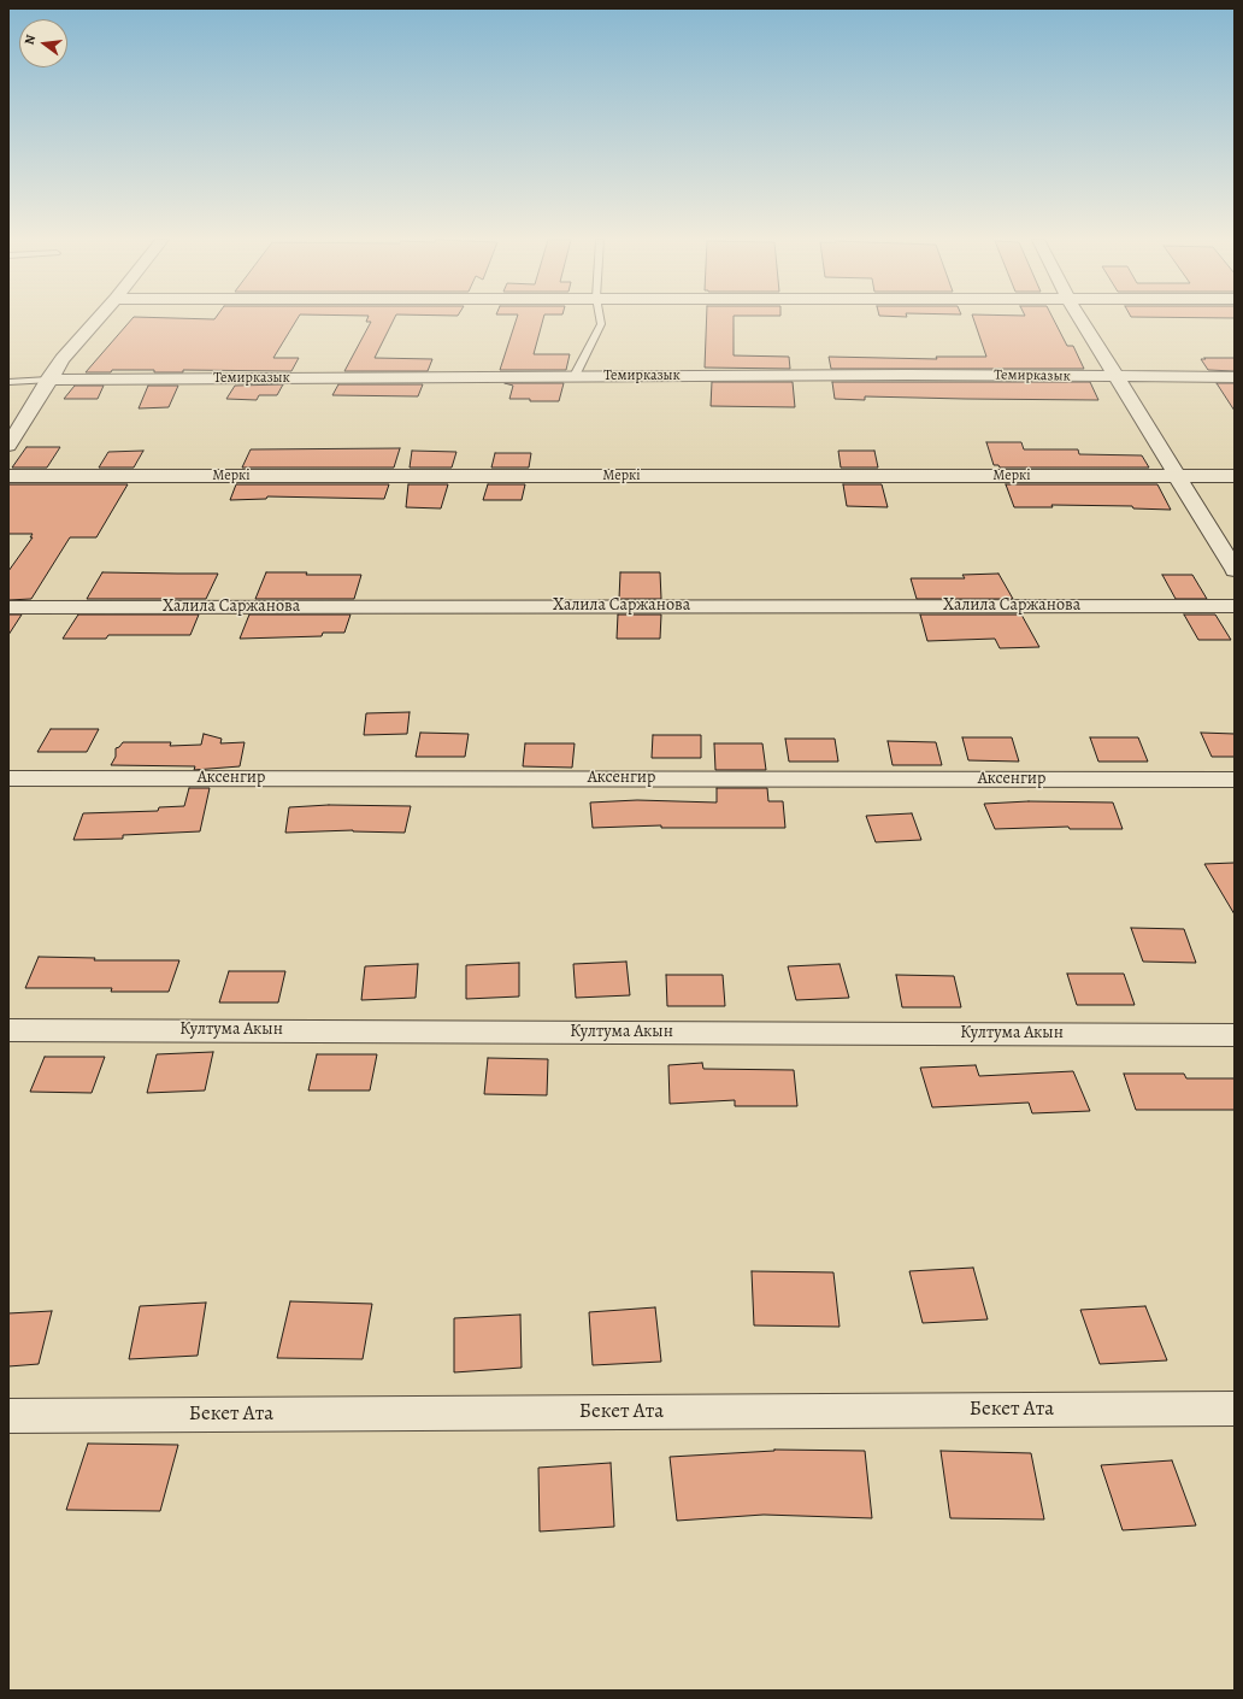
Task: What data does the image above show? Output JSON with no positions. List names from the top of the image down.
{
  "streets": {
    "street": [
      "Темирказык",
      "Меркі",
      "Халила Саржанова",
      "Аксенгир",
      "Култума Акын",
      "Бекет Ата"
    ]
  },
  "north": "left"
}
